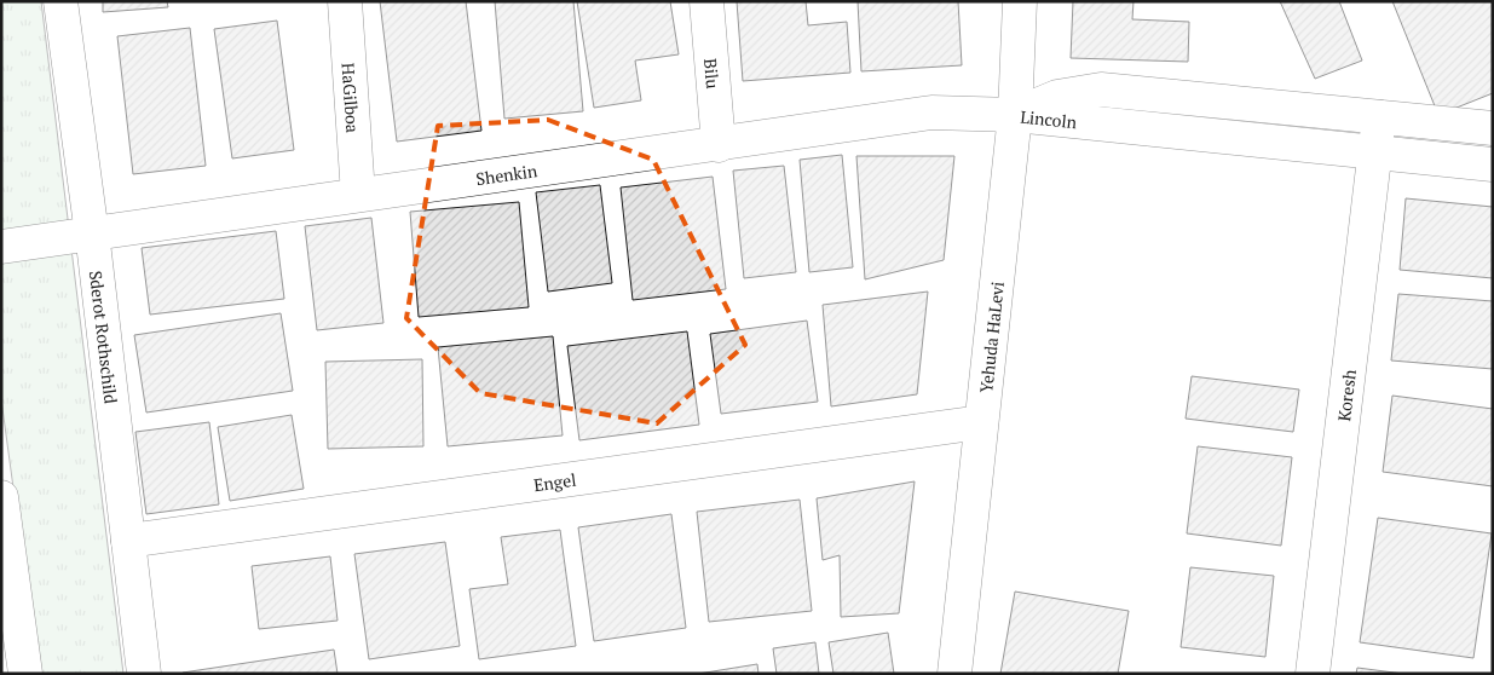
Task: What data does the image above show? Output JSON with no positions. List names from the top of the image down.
{
  "streets": {
    "street": [
      "Bilu",
      "HaGilboa",
      "Lincoln",
      "Shenkin",
      "Sderot Rothschild",
      "Yehuda HaLevi",
      "Koresh",
      "Engel"
    ]
  },
  "crossings": [
    ["Bilu", "Shenkin"],
    ["HaGilboa", "Shenkin"],
    ["Lincoln", "Shenkin"],
    ["Lincoln", "Yehuda HaLevi"],
    ["Lincoln", "Koresh"],
    ["Shenkin", "Sderot Rothschild"],
    ["Shenkin", "Yehuda HaLevi"],
    ["Sderot Rothschild", "Engel"],
    ["Yehuda HaLevi", "Engel"]
  ]
}
